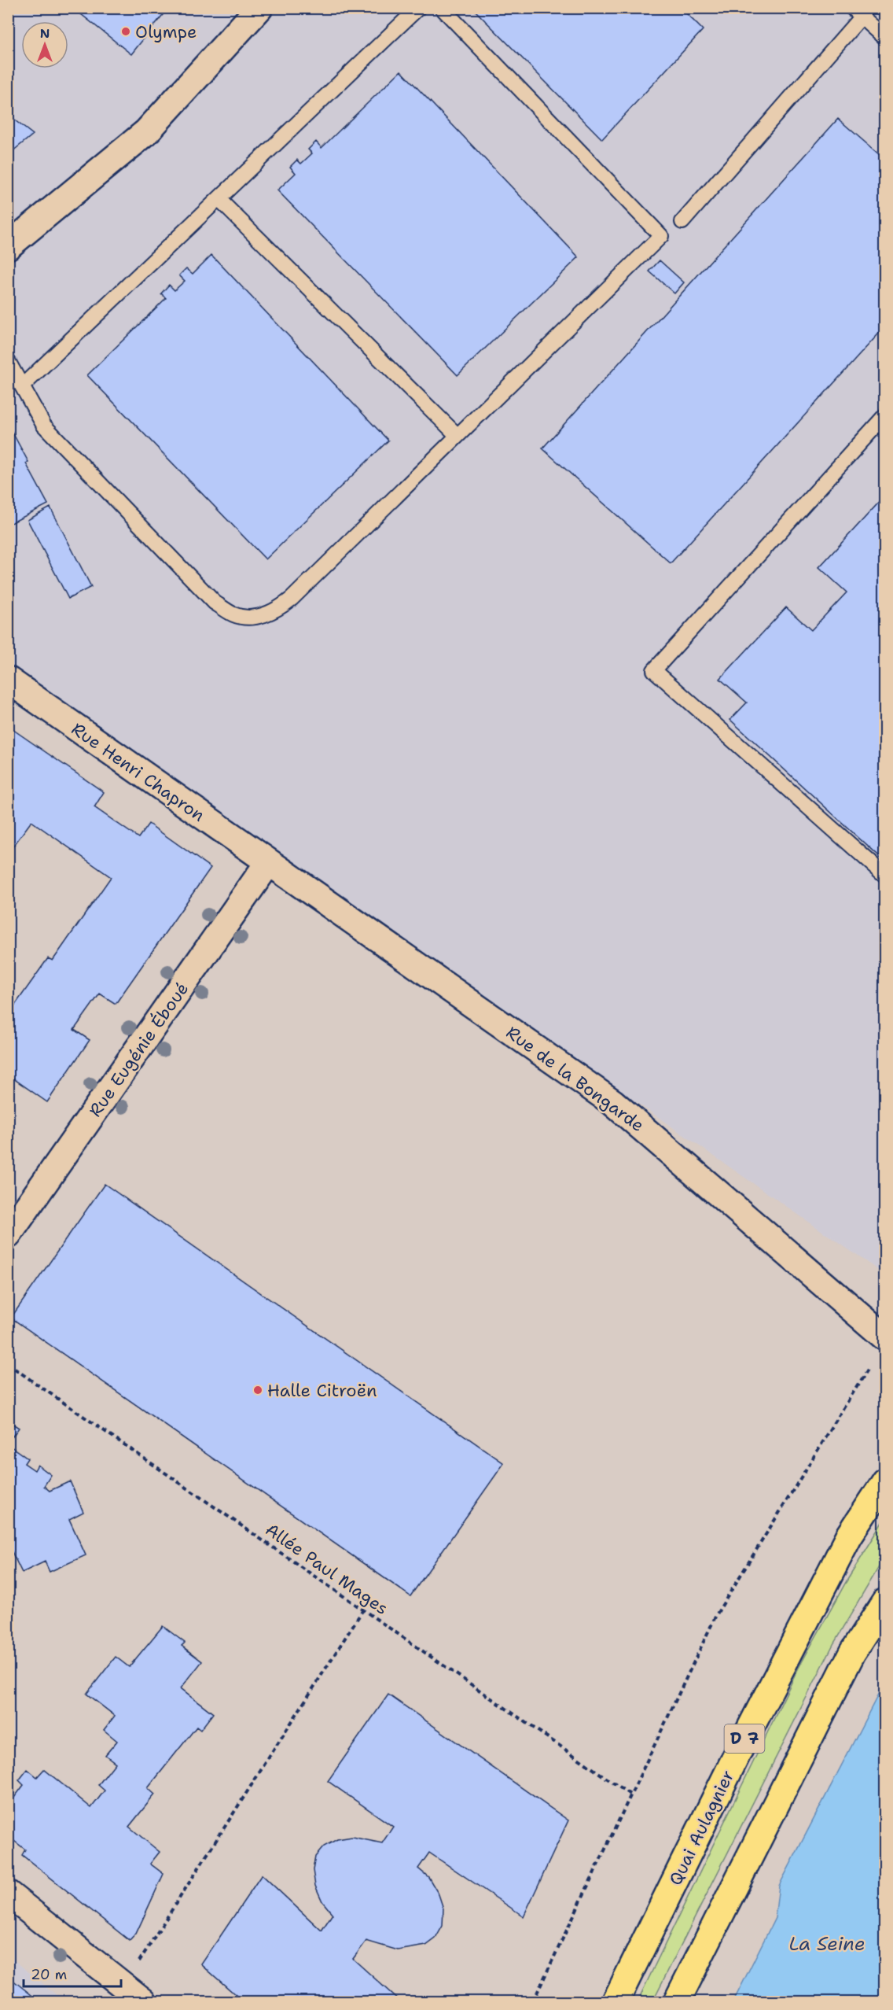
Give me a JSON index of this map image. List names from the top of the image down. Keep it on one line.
{"streets":{"main road":["D 7","Quai Aulagnier"],"street":["Rue Henri Chapron","Rue Eugénie Éboué","Rue de la Bongarde"],"path":["Allée Paul Mages"]},"crossings":[["Rue Henri Chapron","Rue Eugénie Éboué"],["Rue Henri Chapron","Rue de la Bongarde"],["Rue Eugénie Éboué","Rue de la Bongarde"]],"water":["La Seine"],"places":["Olympe","Halle Citroën"],"scale_bar":"20 m","north":"top"}
